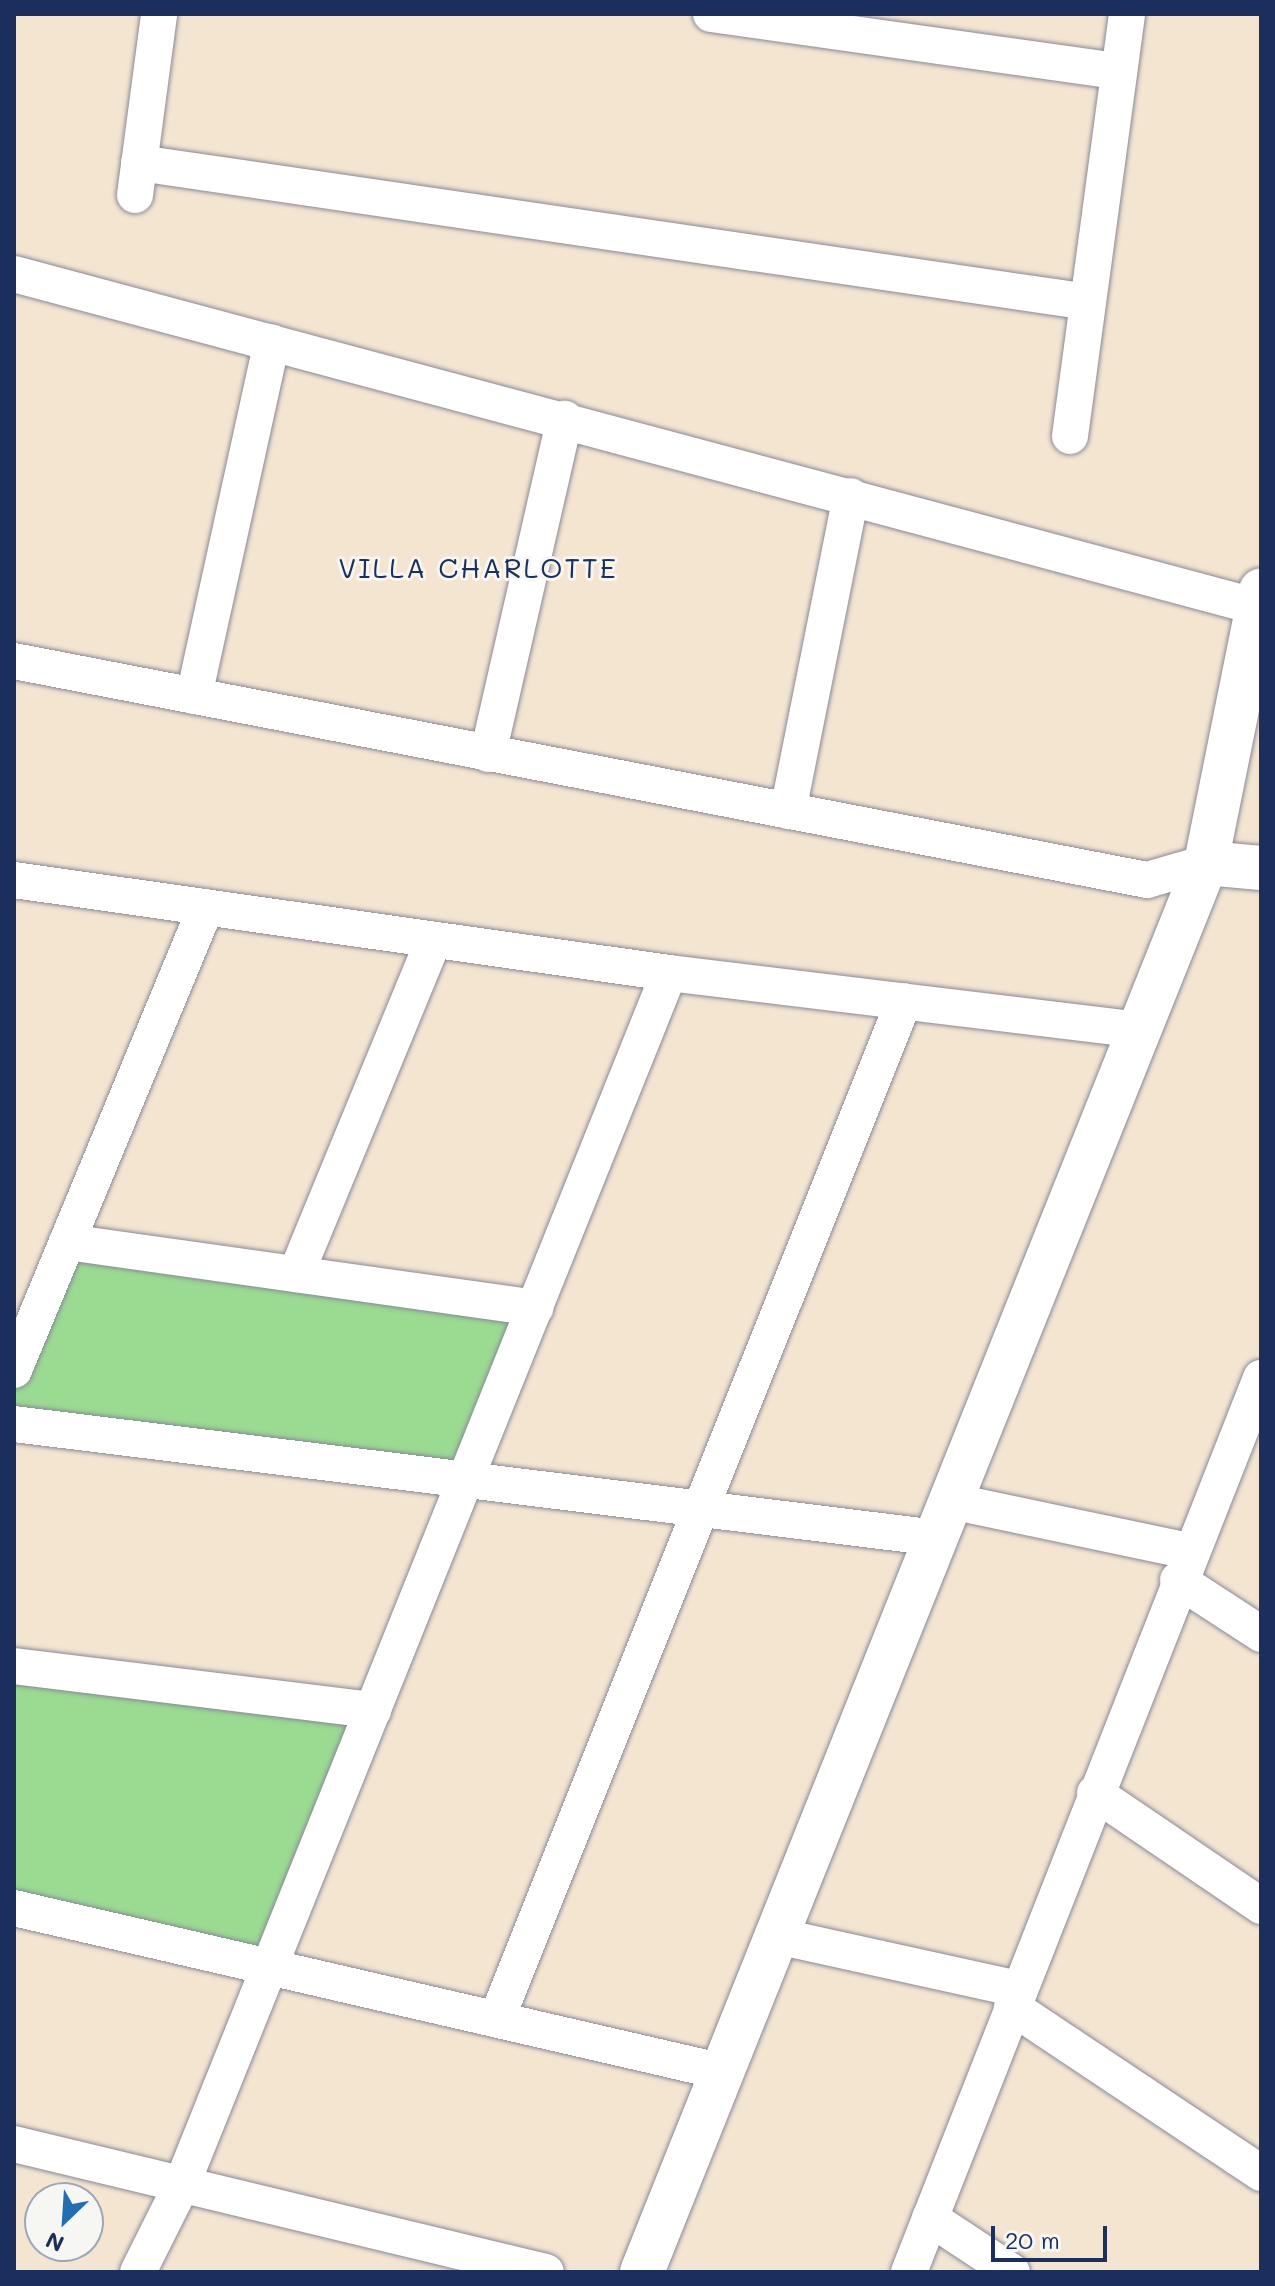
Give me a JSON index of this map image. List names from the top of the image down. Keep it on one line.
{"districts":["VILLA CHARLOTTE"],"scale_bar":"20 m","north":"bottom left"}
